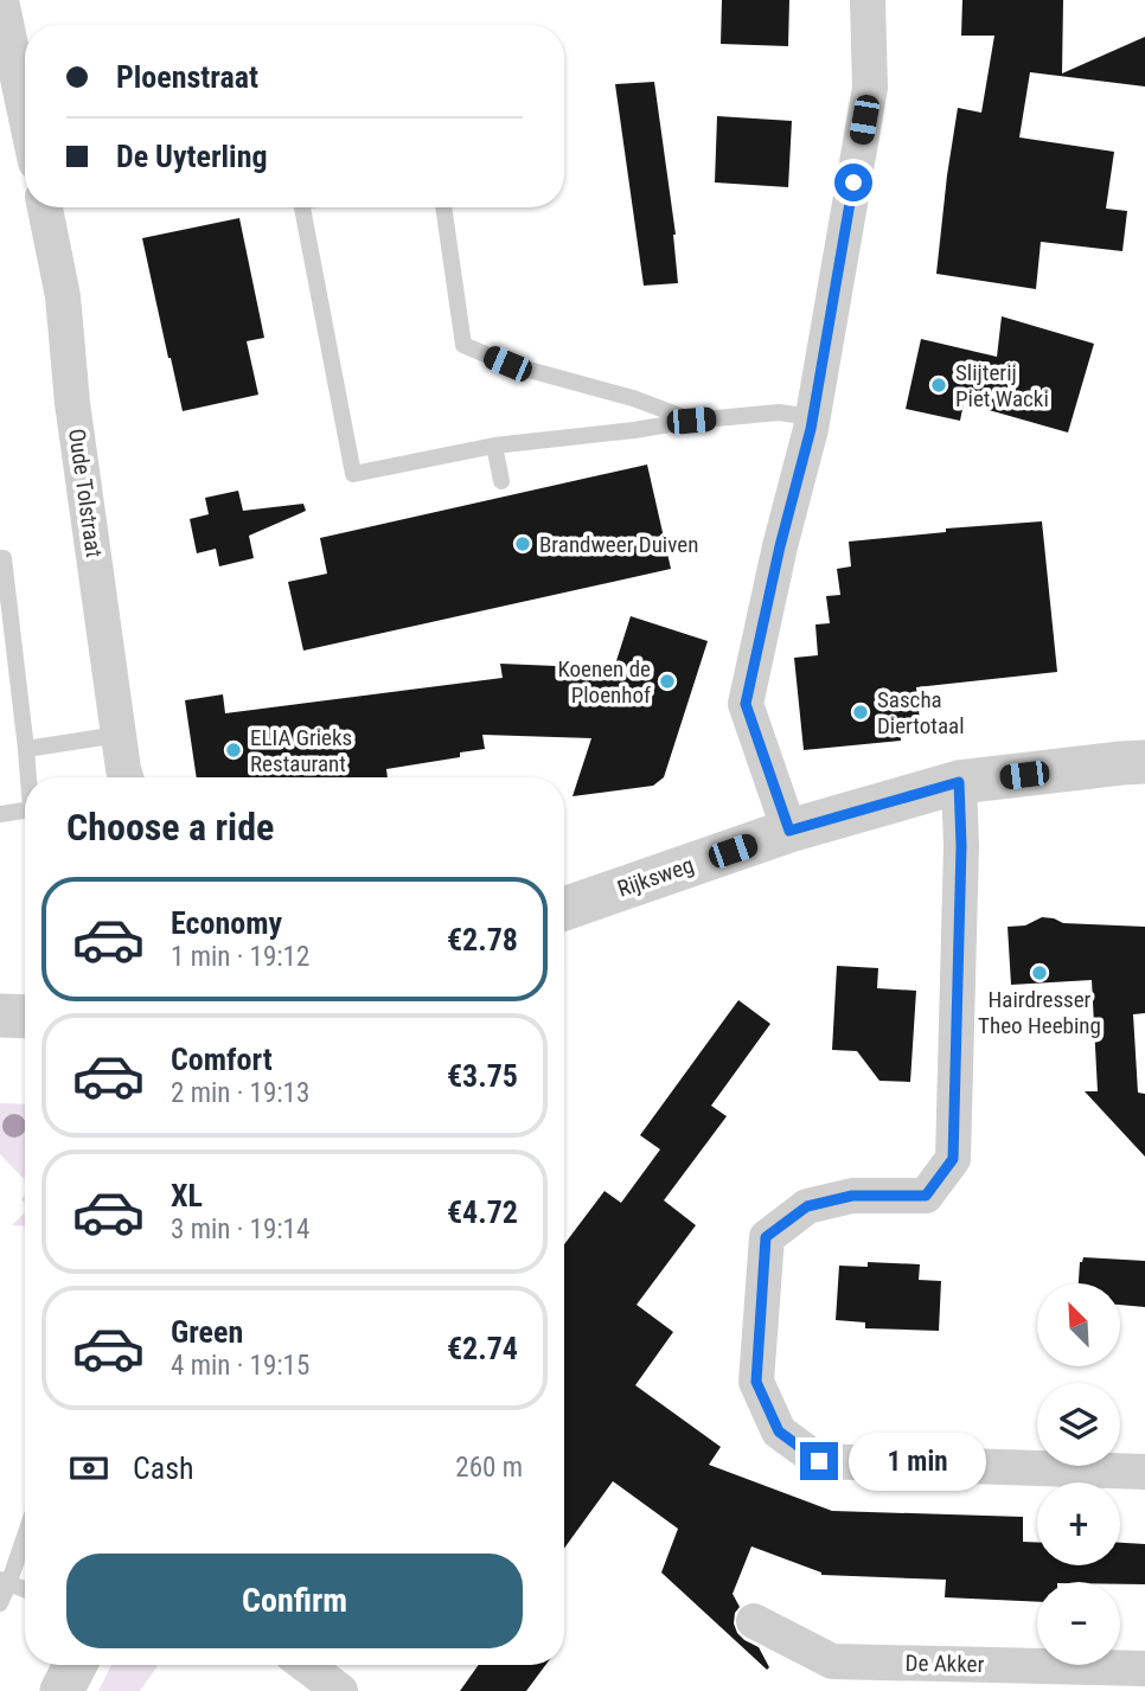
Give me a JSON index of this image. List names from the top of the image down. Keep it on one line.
{"streets":{"street":["Oude Tolstraat","Rijksweg","De Akker"]},"places":["Slijterij Piet Wacki","Brandweer Duiven","Koenen de Ploenhof","Sascha Diertotaal","ELIA Grieks Restaurant","Hairdresser Theo Heebing"],"north":"top left","page":{"banner":["Ploenstraat","De Uyterling"],"heading":"Choose a ride","list":[{"name":"Economy","note":"1 min · 19:12","value":"€2.78"},{"name":"Comfort","note":"2 min · 19:13","value":"€3.75"},{"name":"XL","note":"3 min · 19:14","value":"€4.72"},{"name":"Green","note":"4 min · 19:15","value":"€2.74"}],"map_buttons":["+","−"],"pay":["Cash","260 m"],"bubble":"1 min","buttons":"Confirm"}}
